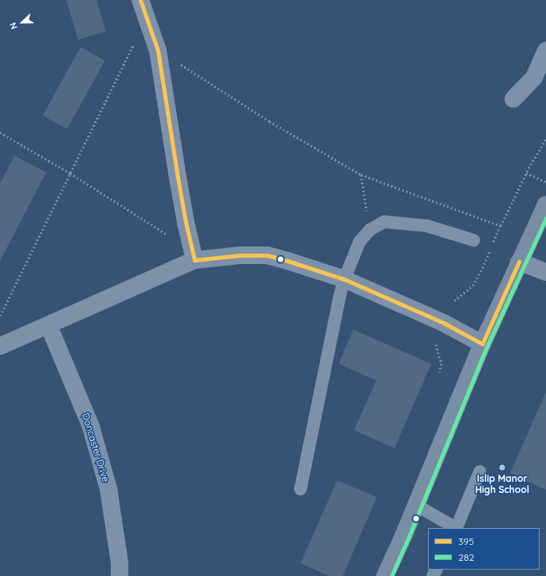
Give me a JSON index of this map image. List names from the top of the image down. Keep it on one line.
{"streets":{"street":["Doncaster Drive"]},"places":["Islip Manor High School"],"lines":["transit line 395","transit line 282"],"legend":["395","282"],"north":"left"}
